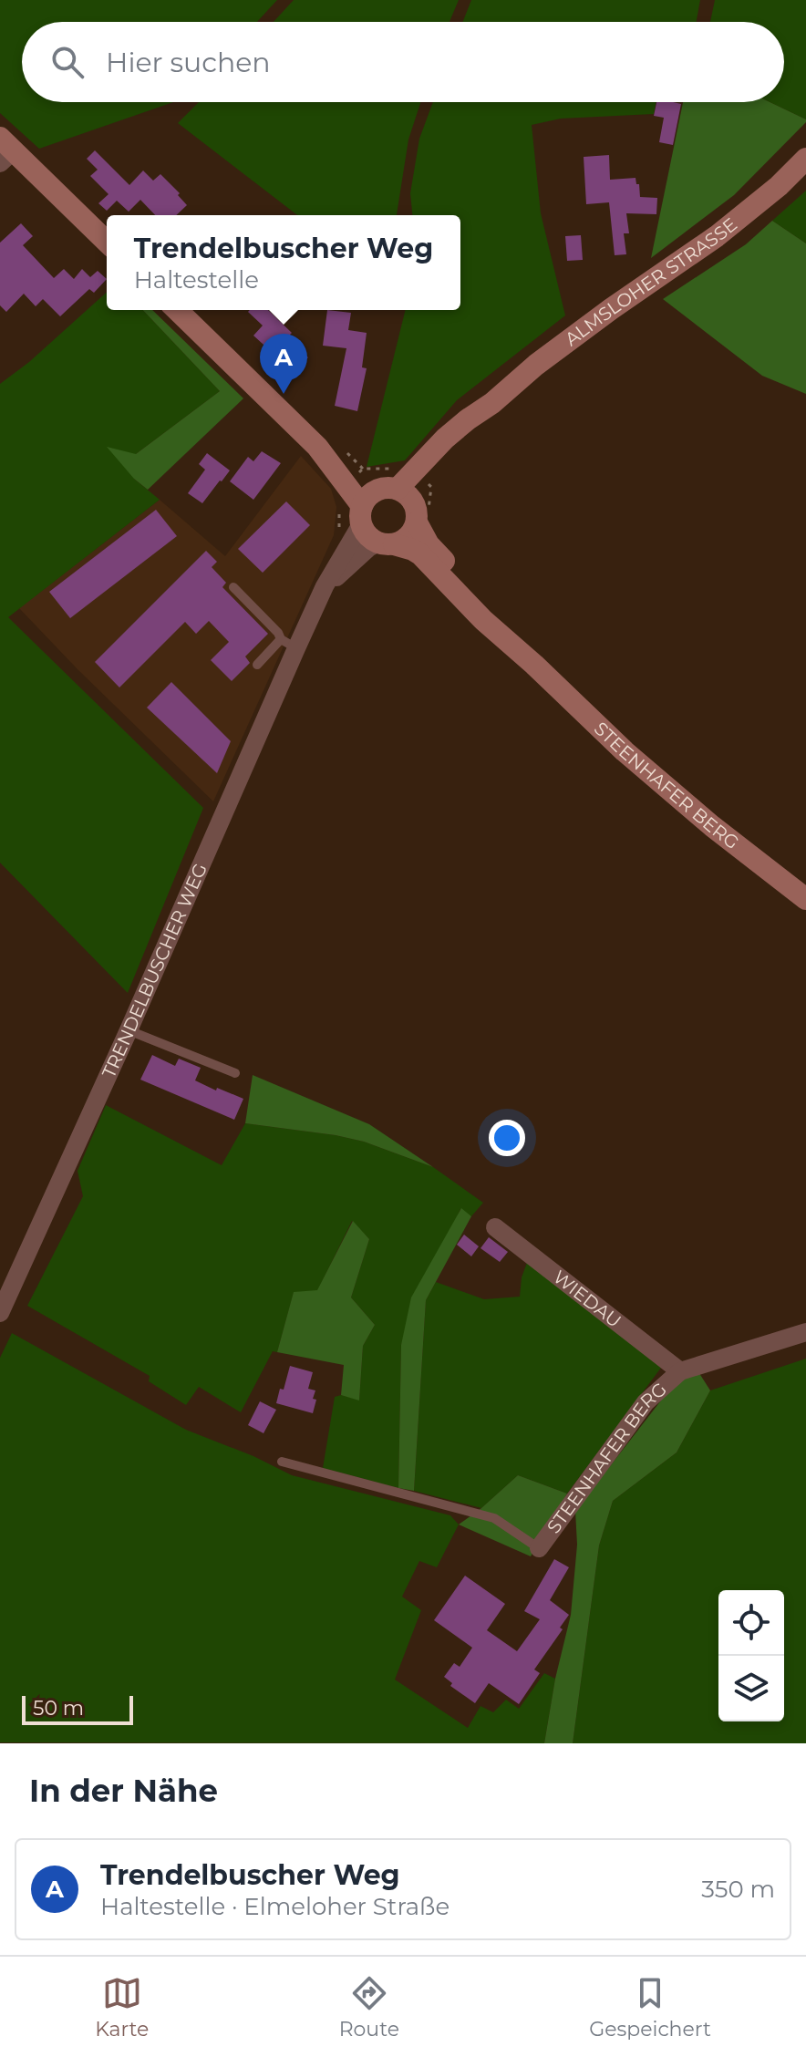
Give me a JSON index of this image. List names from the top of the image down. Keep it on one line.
{"streets":{"street":["ALMSLOHER STRASSE","STEENHAFER BERG","TRENDELBUSCHER WEG","WIEDAU"]},"crossings":[["ALMSLOHER STRASSE","STEENHAFER BERG"],["ALMSLOHER STRASSE","TRENDELBUSCHER WEG"],["STEENHAFER BERG","TRENDELBUSCHER WEG"],["STEENHAFER BERG","WIEDAU"]],"scale_bar":"50 m","page":{"search":"Hier suchen","popup":["Trendelbuscher Weg","Haltestelle"],"pins":"A","scale":"50 m","heading":"In der Nähe","list":[{"mark":"A","name":"Trendelbuscher Weg","note":"Haltestelle · Elmeloher Straße","value":"350 m"}],"nav":["Karte","Route","Gespeichert"]}}
